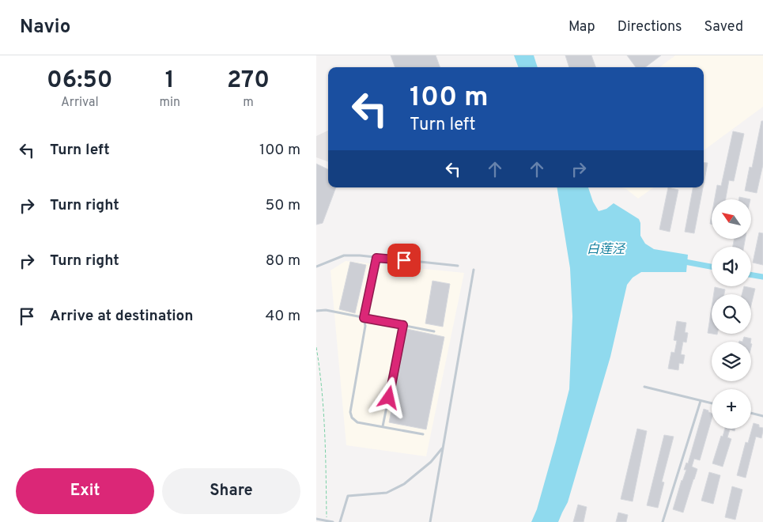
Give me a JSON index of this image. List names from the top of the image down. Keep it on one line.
{"water":["白莲泾"],"north":"top left","page":{"header":"Navio","nav":["Map","Directions","Saved"],"eta":["06:50","Arrival","1","min","270","m"],"turn":["100 m","Turn left"],"list":[{"name":"Turn left","value":"100 m"},{"name":"Turn right","value":"50 m"},{"name":"Turn right","value":"80 m"},{"name":"Arrive at destination","value":"40 m"}],"map_buttons":"+","buttons":["Exit","Share"]}}
